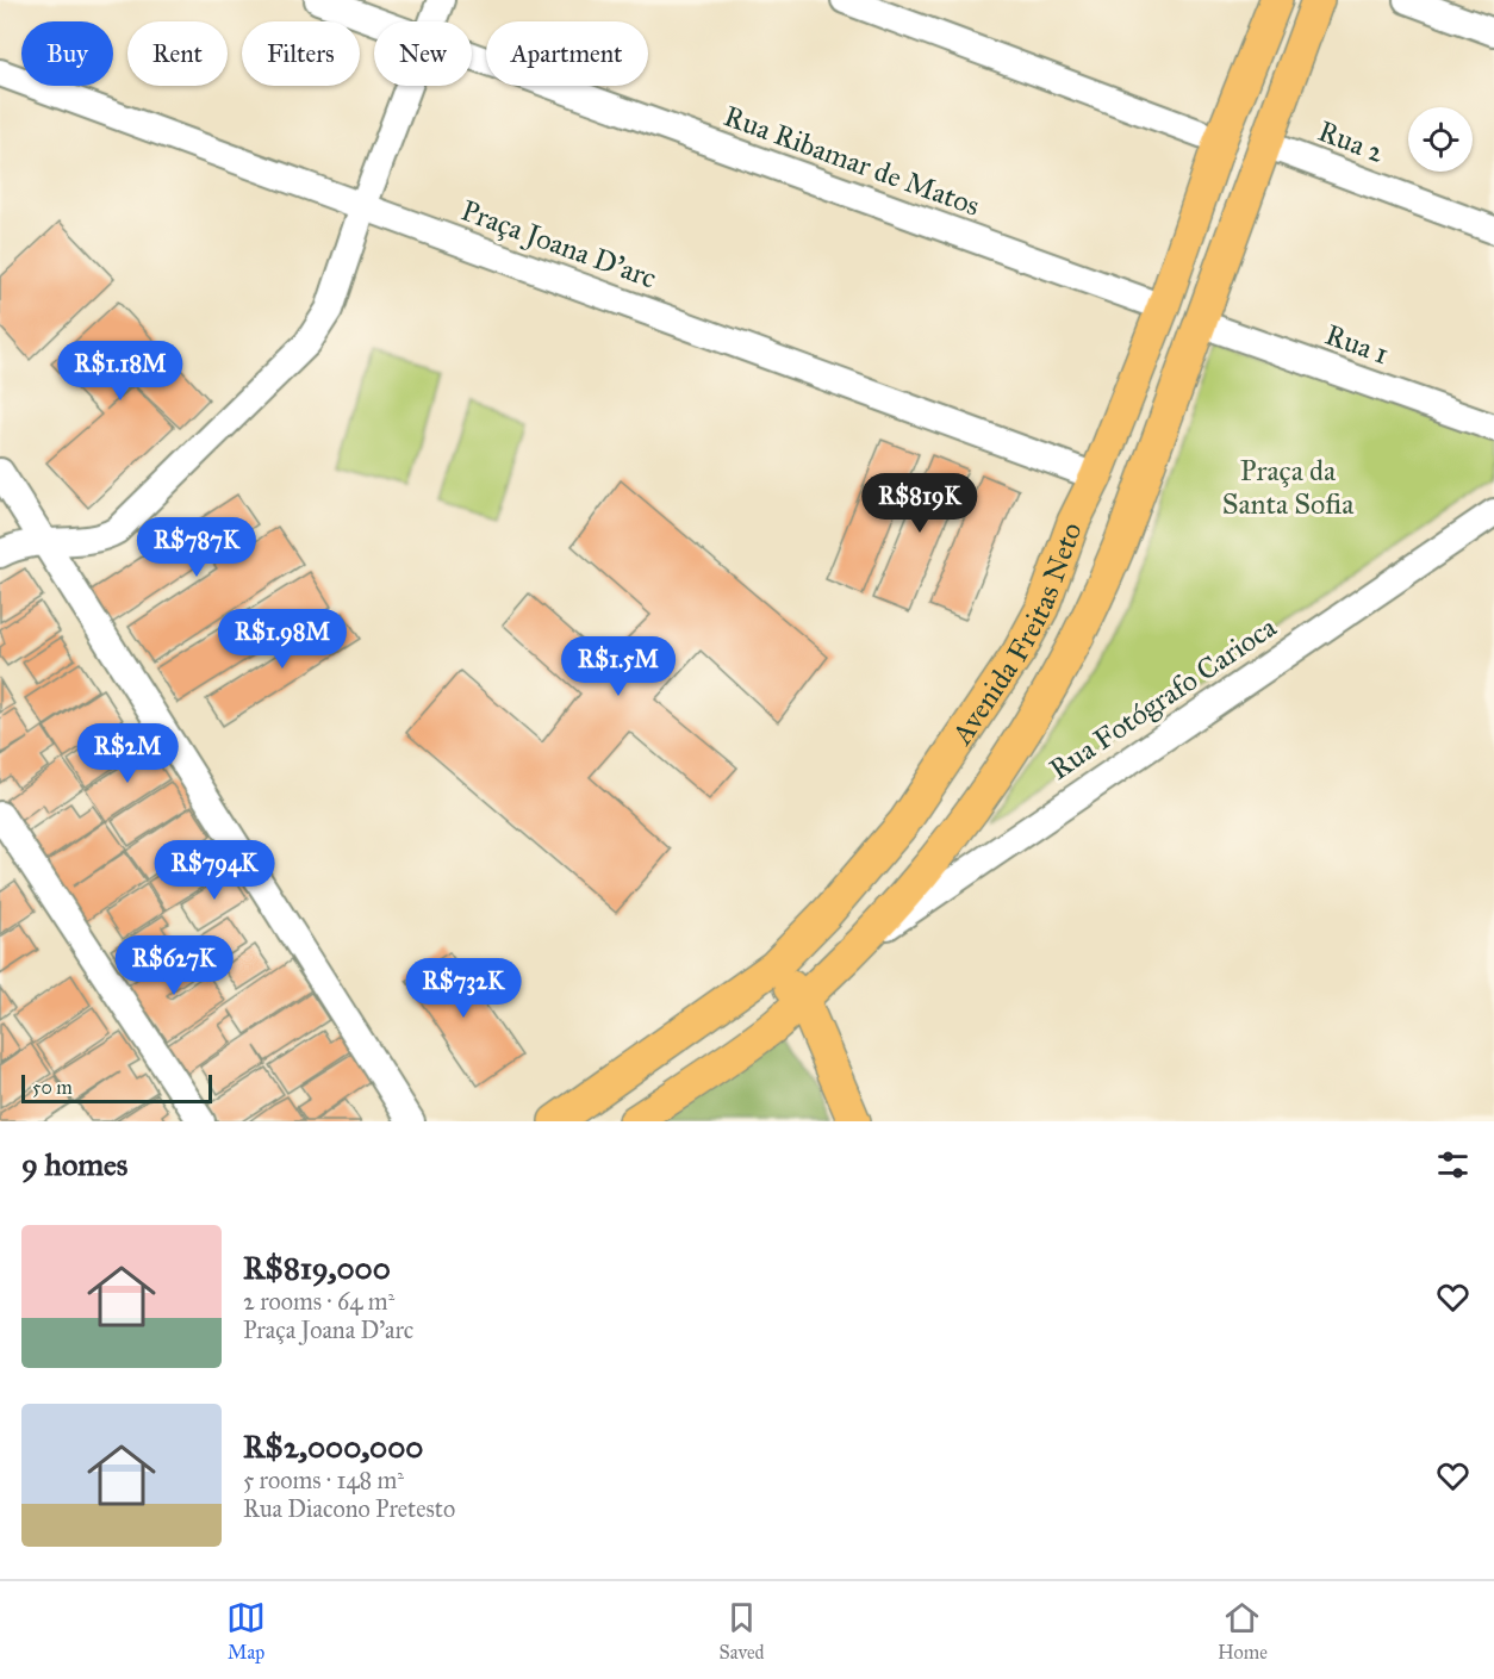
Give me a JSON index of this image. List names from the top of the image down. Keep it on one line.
{"streets":{"main road":["Avenida Freitas Neto"],"street":["Rua 2","Rua Ribamar de Matos","Praça Joana D'arc","Rua 1","Rua Fotógrafo Carioca"]},"crossings":[["Rua 2","Avenida Freitas Neto"],["Rua Ribamar de Matos","Avenida Freitas Neto"],["Praça Joana D'arc","Avenida Freitas Neto"],["Rua 1","Avenida Freitas Neto"],["Avenida Freitas Neto","Rua Fotógrafo Carioca"]],"parks":["Praça da Santa Sofia"],"scale_bar":"50 m","page":{"chip":["Buy","Rent","Filters","New","Apartment"],"price":["R$1.18M","R$819K","R$787K","R$1.98M","R$1.5M","R$2M","R$794K","R$627K","R$732K"],"scale":"50 m","heading":"9 homes","list":[{"name":"R$819,000","note":"2 rooms · 64 m² · Praça Joana D'arc"},{"name":"R$2,000,000","note":"5 rooms · 148 m² · Rua Diacono Pretesto"}],"tabs":["Map","Saved","Home"]}}
